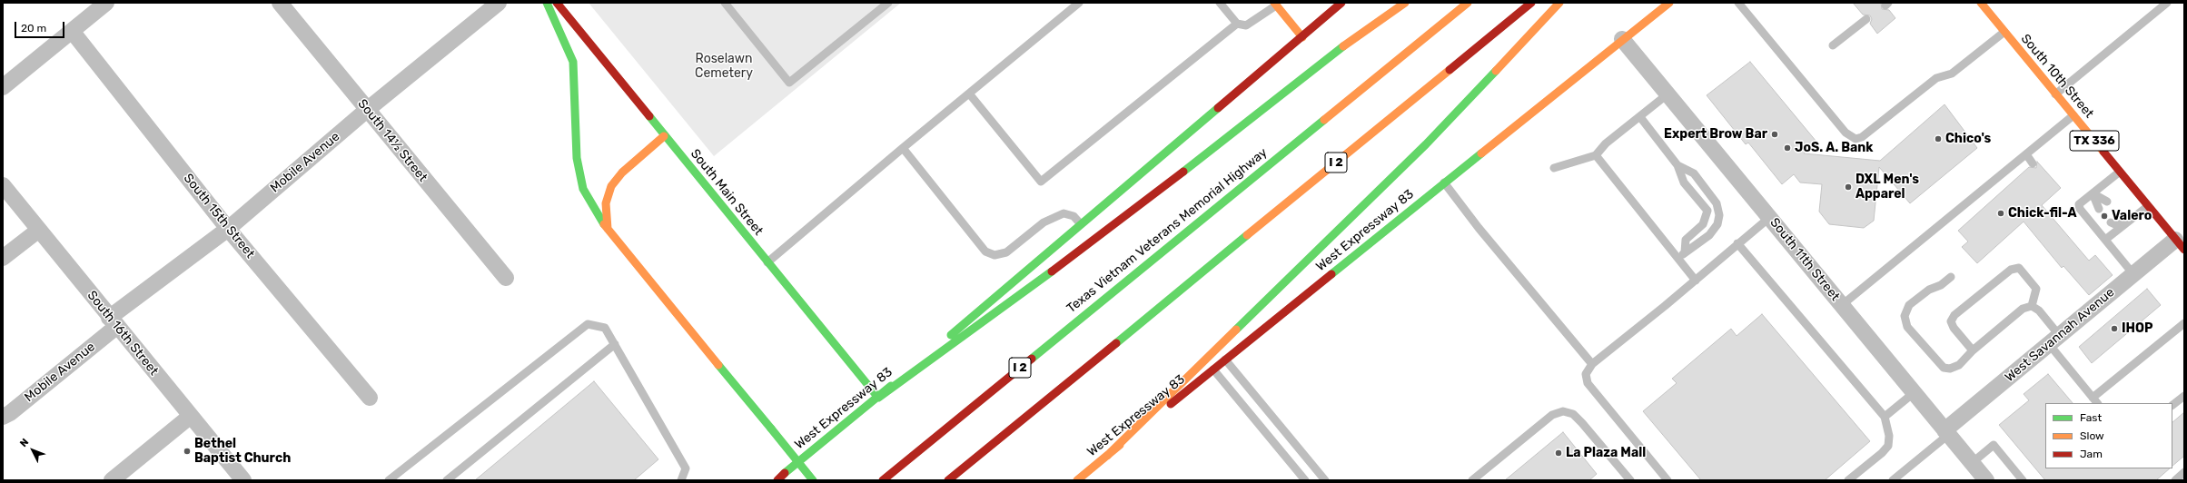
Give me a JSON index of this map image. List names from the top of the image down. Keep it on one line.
{"streets":{"main road":["South 10th Street","TX 336","I 2","South Main Street","Texas Vietnam Veterans Memorial Highway","West Expressway 83"],"street":["South 14½ Street","Mobile Avenue","South 15th Street","South 11th Street","South 16th Street","West Savannah Avenue"]},"crossings":[["South 10th Street","West Savannah Avenue"],["South 14½ Street","Mobile Avenue"],["Mobile Avenue","South 15th Street"],["Mobile Avenue","South 16th Street"],["South Main Street","West Expressway 83"],["West Expressway 83","South 11th Street"],["South 11th Street","West Savannah Avenue"]],"parks":["Roselawn Cemetery"],"places":["Expert Brow Bar","Chico's","JoS. A. Bank","DXL Men's Apparel","Chick-fil-A","Valero","IHOP","Bethel Baptist Church","La Plaza Mall"],"legend":["Fast","Slow","Jam"],"scale_bar":"20 m","north":"top left"}
